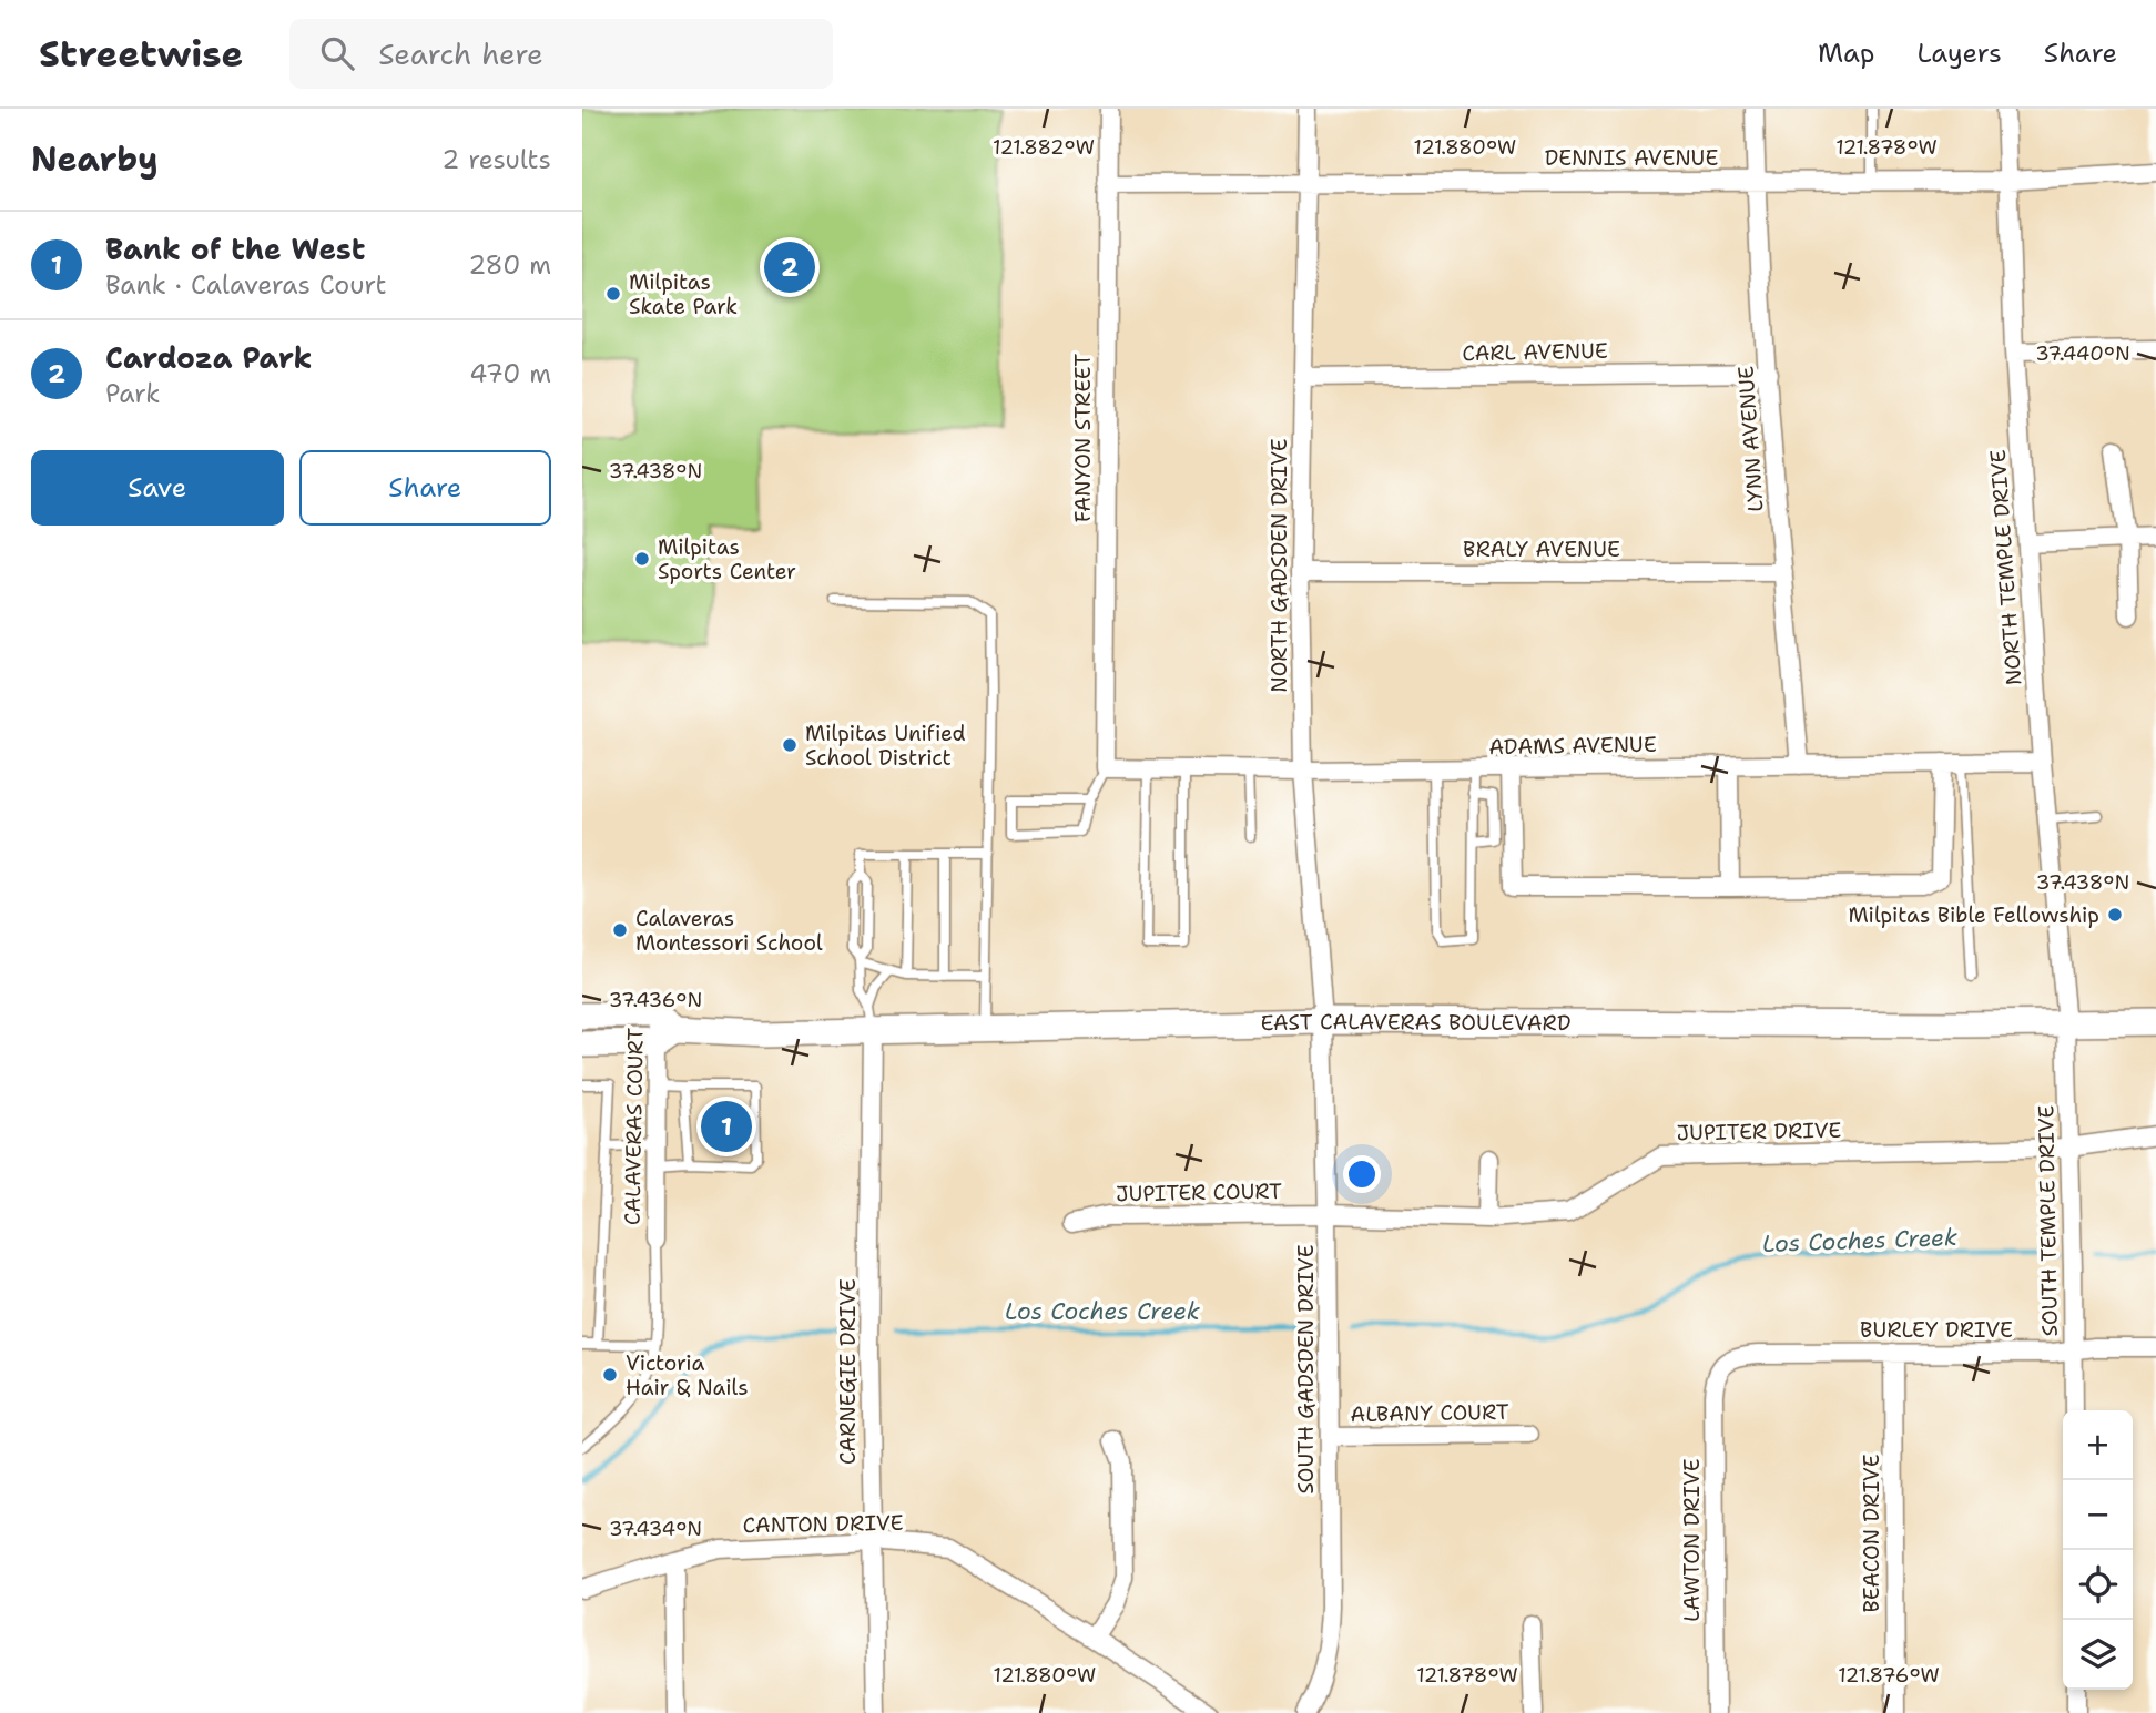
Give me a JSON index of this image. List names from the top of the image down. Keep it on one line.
{"streets":{"main road":["EAST CALAVERAS BOULEVARD"],"street":["DENNIS AVENUE","CARL AVENUE","FANYON STREET","LYNN AVENUE","BRALY AVENUE","NORTH GADSDEN DRIVE","NORTH TEMPLE DRIVE","ADAMS AVENUE","CALAVERAS COURT","JUPITER DRIVE","JUPITER COURT","SOUTH TEMPLE DRIVE","BURLEY DRIVE","SOUTH GADSDEN DRIVE","CARNEGIE DRIVE","ALBANY COURT","CANTON DRIVE","BEACON DRIVE","LAWTON DRIVE"]},"crossings":[["DENNIS AVENUE","FANYON STREET"],["DENNIS AVENUE","LYNN AVENUE"],["DENNIS AVENUE","NORTH GADSDEN DRIVE"],["DENNIS AVENUE","NORTH TEMPLE DRIVE"],["CARL AVENUE","LYNN AVENUE"],["CARL AVENUE","NORTH GADSDEN DRIVE"],["FANYON STREET","ADAMS AVENUE"],["LYNN AVENUE","BRALY AVENUE"],["LYNN AVENUE","ADAMS AVENUE"],["BRALY AVENUE","NORTH GADSDEN DRIVE"],["NORTH GADSDEN DRIVE","ADAMS AVENUE"],["NORTH GADSDEN DRIVE","EAST CALAVERAS BOULEVARD"],["NORTH GADSDEN DRIVE","SOUTH GADSDEN DRIVE"],["NORTH TEMPLE DRIVE","ADAMS AVENUE"],["NORTH TEMPLE DRIVE","EAST CALAVERAS BOULEVARD"],["NORTH TEMPLE DRIVE","SOUTH TEMPLE DRIVE"],["EAST CALAVERAS BOULEVARD","CALAVERAS COURT"],["EAST CALAVERAS BOULEVARD","SOUTH TEMPLE DRIVE"],["EAST CALAVERAS BOULEVARD","SOUTH GADSDEN DRIVE"],["EAST CALAVERAS BOULEVARD","CARNEGIE DRIVE"],["JUPITER DRIVE","JUPITER COURT"],["JUPITER DRIVE","SOUTH TEMPLE DRIVE"],["JUPITER DRIVE","SOUTH GADSDEN DRIVE"],["JUPITER COURT","SOUTH GADSDEN DRIVE"],["SOUTH TEMPLE DRIVE","BURLEY DRIVE"],["BURLEY DRIVE","BEACON DRIVE"],["BURLEY DRIVE","LAWTON DRIVE"],["SOUTH GADSDEN DRIVE","ALBANY COURT"],["CARNEGIE DRIVE","CANTON DRIVE"]],"water":["Los Coches Creek"],"places":["Milpitas Skate Park","Milpitas Sports Center","Milpitas Unified School District","Milpitas Bible Fellowship","Calaveras Montessori School","Victoria Hair & Nails"],"page":{"header":"Streetwise","search":"Search here","nav":["Map","Layers","Share"],"heading":["Nearby","2 results"],"list":[{"mark":"1","name":"Bank of the West","note":"Bank · Calaveras Court","value":"280 m"},{"mark":"2","name":"Cardoza Park","note":"Park","value":"470 m"}],"pins":["2","1"],"buttons":["Save","Share"],"map_buttons":["+","−"]},"coordinates":["121.882°W","121.880°W","121.878°W","37.440°N","37.438°N","37.436°N","37.434°N","121.876°W"]}
